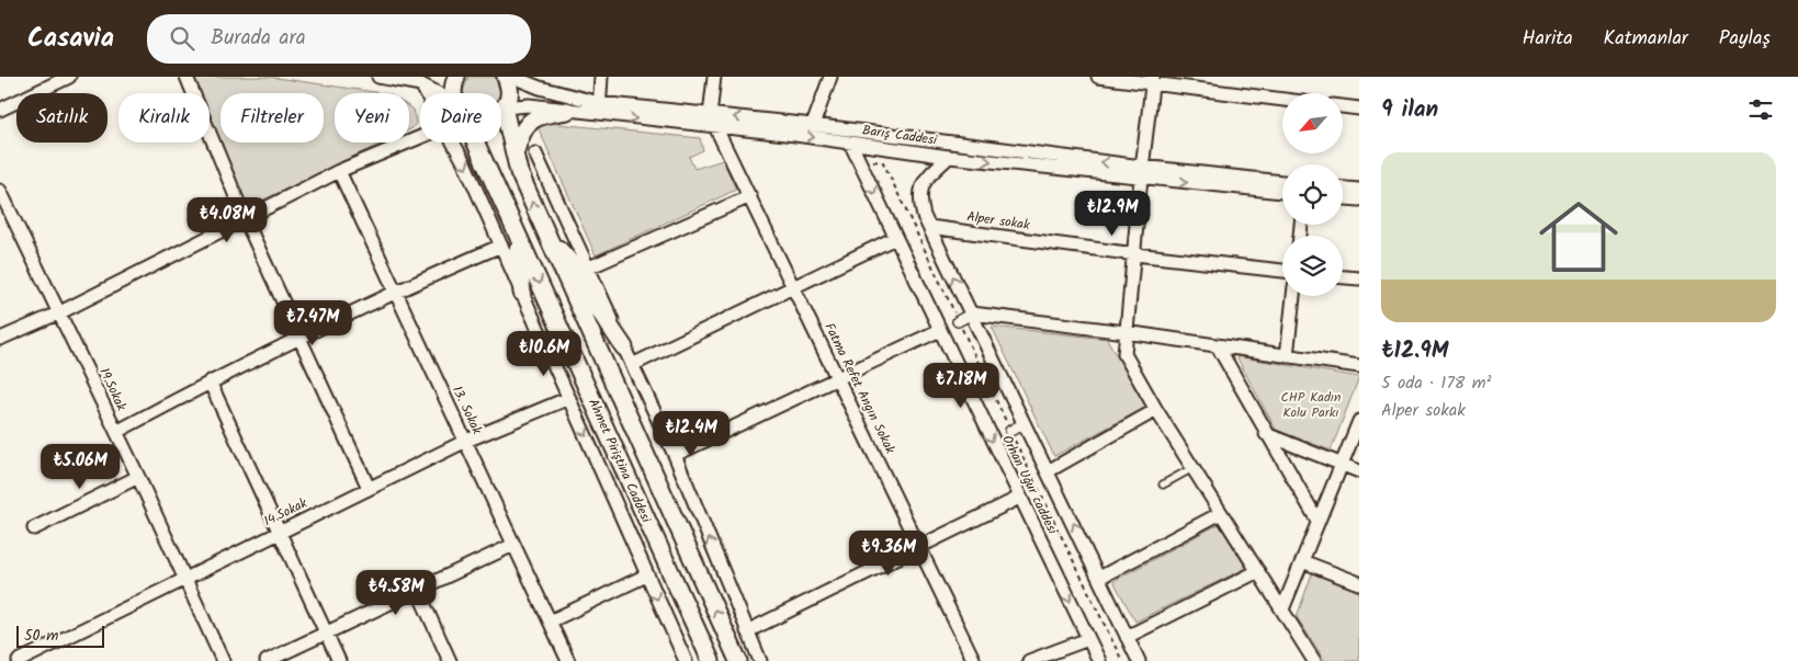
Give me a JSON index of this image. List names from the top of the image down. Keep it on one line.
{"streets":{"street":["Barış Caddesi","Alper sokak","Fatma Refet Angın Sokak","19.Sokak","13. Sokak","Ahmet Piriştina Caddesi","Orhan Uğur caddesi","14.Sokak"]},"crossings":[["Barış Caddesi","Fatma Refet Angın Sokak"],["Barış Caddesi","Ahmet Piriştina Caddesi"],["Barış Caddesi","Orhan Uğur caddesi"],["19.Sokak","14.Sokak"],["13. Sokak","14.Sokak"]],"parks":["CHP Kadın Kolu Parkı"],"scale_bar":"50 m","north":"bottom left","page":{"header":"Casavia","search":"Burada ara","nav":["Harita","Katmanlar","Paylaş"],"heading":"9 ilan","chip":["Satılık","Kiralık","Filtreler","Yeni","Daire"],"list":[{"name":"₺12.9M","note":"5 oda · 178 m² · Alper sokak"}],"price":["₺12.9M","₺4.08M","₺7.47M","₺10.6M","₺7.18M","₺12.4M","₺5.06M","₺9.36M","₺4.58M"],"scale":"50 m"}}
